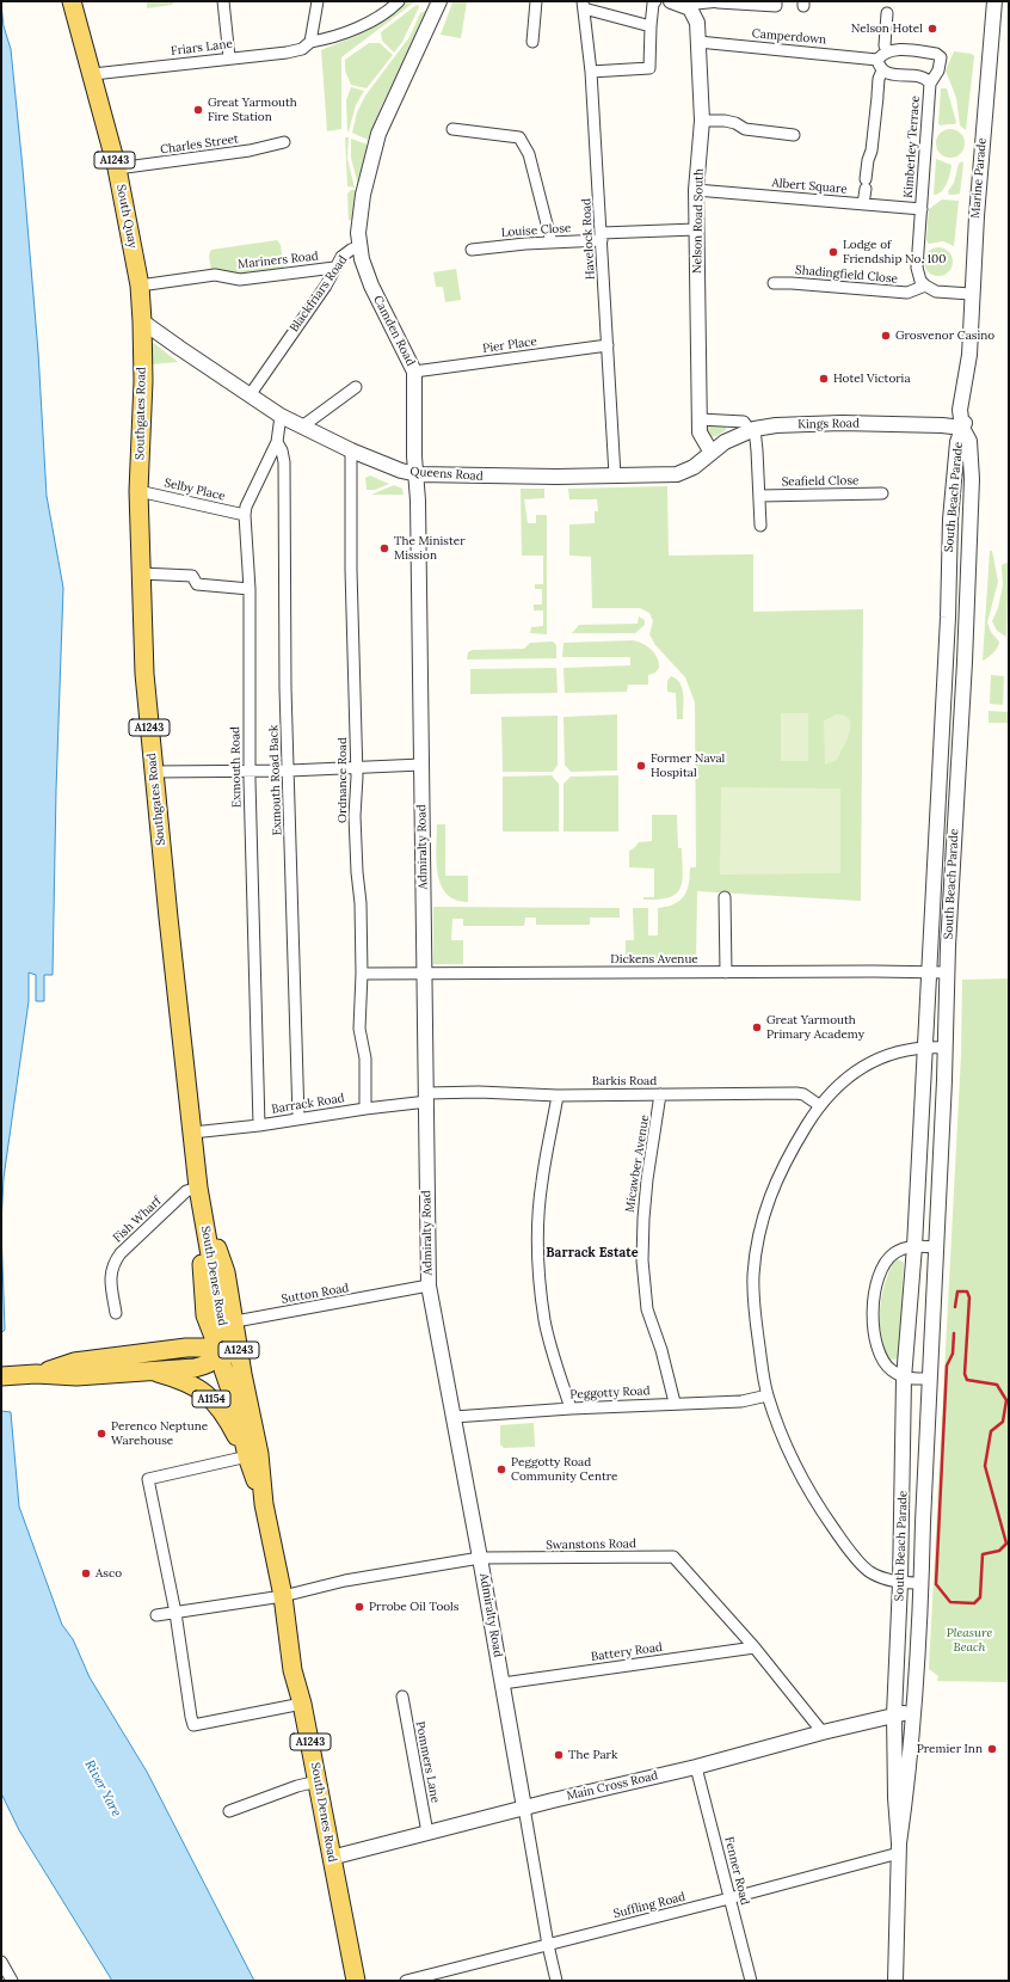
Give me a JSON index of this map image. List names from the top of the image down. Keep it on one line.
{"streets":{"main road":["A1243","South Quay","Southgates Road","South Denes Road","A1154"],"street":["Camperdown","Friars Lane","Charles Street","Kimberley Terrace","Marine Parade","Albert Square","Nelson Road South","Louise Close","Havelock Road","Mariners Road","Shadingfield Close","Blackfriars Road","Camden Road","Pier Place","Kings Road","Queens Road","Seafield Close","Selby Place","South Beach Parade","Exmouth Road","Exmouth Road Back","Ordnance Road","Admiralty Road","Dickens Avenue","Barkis Road","Barrack Road","Micawber Avenue","Fish Wharf","Sutton Road","Peggotty Road","Swanstons Road","Battery Road","Pommers Lane","Main Cross Road","Fenner Road","Suffling Road"]},"crossings":[["Camperdown","Nelson Road South"],["Friars Lane","South Quay"],["Charles Street","South Quay"],["Kimberley Terrace","Albert Square"],["Kimberley Terrace","Shadingfield Close"],["Marine Parade","Kings Road"],["Marine Parade","South Beach Parade"],["Albert Square","Nelson Road South"],["South Quay","Mariners Road"],["South Quay","Southgates Road"],["South Quay","Queens Road"],["Nelson Road South","Louise Close"],["Nelson Road South","Queens Road"],["Louise Close","Havelock Road"],["Havelock Road","Pier Place"],["Havelock Road","Queens Road"],["Mariners Road","Blackfriars Road"],["Blackfriars Road","Camden Road"],["Blackfriars Road","Queens Road"],["Camden Road","Pier Place"],["Camden Road","Queens Road"],["Camden Road","Admiralty Road"],["Southgates Road","Queens Road"],["Southgates Road","Selby Place"],["Southgates Road","Barrack Road"],["Southgates Road","South Denes Road"],["Kings Road","Queens Road"],["Kings Road","South Beach Parade"],["Queens Road","Exmouth Road"],["Queens Road","Ordnance Road"],["Queens Road","Admiralty Road"],["Selby Place","Exmouth Road"],["South Beach Parade","Dickens Avenue"],["South Beach Parade","Main Cross Road"],["South Beach Parade","Suffling Road"],["Exmouth Road","Exmouth Road Back"],["Exmouth Road","Barrack Road"],["Exmouth Road Back","Barrack Road"],["Ordnance Road","Dickens Avenue"],["Ordnance Road","Barrack Road"],["Admiralty Road","Dickens Avenue"],["Admiralty Road","Barkis Road"],["Admiralty Road","Barrack Road"],["Admiralty Road","Sutton Road"],["Admiralty Road","Peggotty Road"],["Admiralty Road","Swanstons Road"],["Admiralty Road","Battery Road"],["Admiralty Road","Main Cross Road"],["Admiralty Road","Suffling Road"],["Barkis Road","Barrack Road"],["Barkis Road","Micawber Avenue"],["Barrack Road","South Denes Road"],["Micawber Avenue","Peggotty Road"],["Fish Wharf","South Denes Road"],["South Denes Road","Sutton Road"],["South Denes Road","A1154"],["South Denes Road","Swanstons Road"],["South Denes Road","Main Cross Road"],["Sutton Road","A1154"],["Swanstons Road","Battery Road"],["Swanstons Road","Main Cross Road"],["Pommers Lane","Main Cross Road"],["Main Cross Road","Fenner Road"],["Fenner Road","Suffling Road"]],"districts":["Barrack Estate"],"water":["River Yare"],"parks":["Pleasure Beach"],"places":["Nelson Hotel","Great Yarmouth Fire Station","Lodge of Friendship No. 100","Grosvenor Casino","Hotel Victoria","The Minister Mission","Former Naval Hospital","Great Yarmouth Primary Academy","Perenco Neptune Warehouse","Peggotty Road Community Centre","Asco","Prrobe Oil Tools","Premier Inn","The Park"]}
